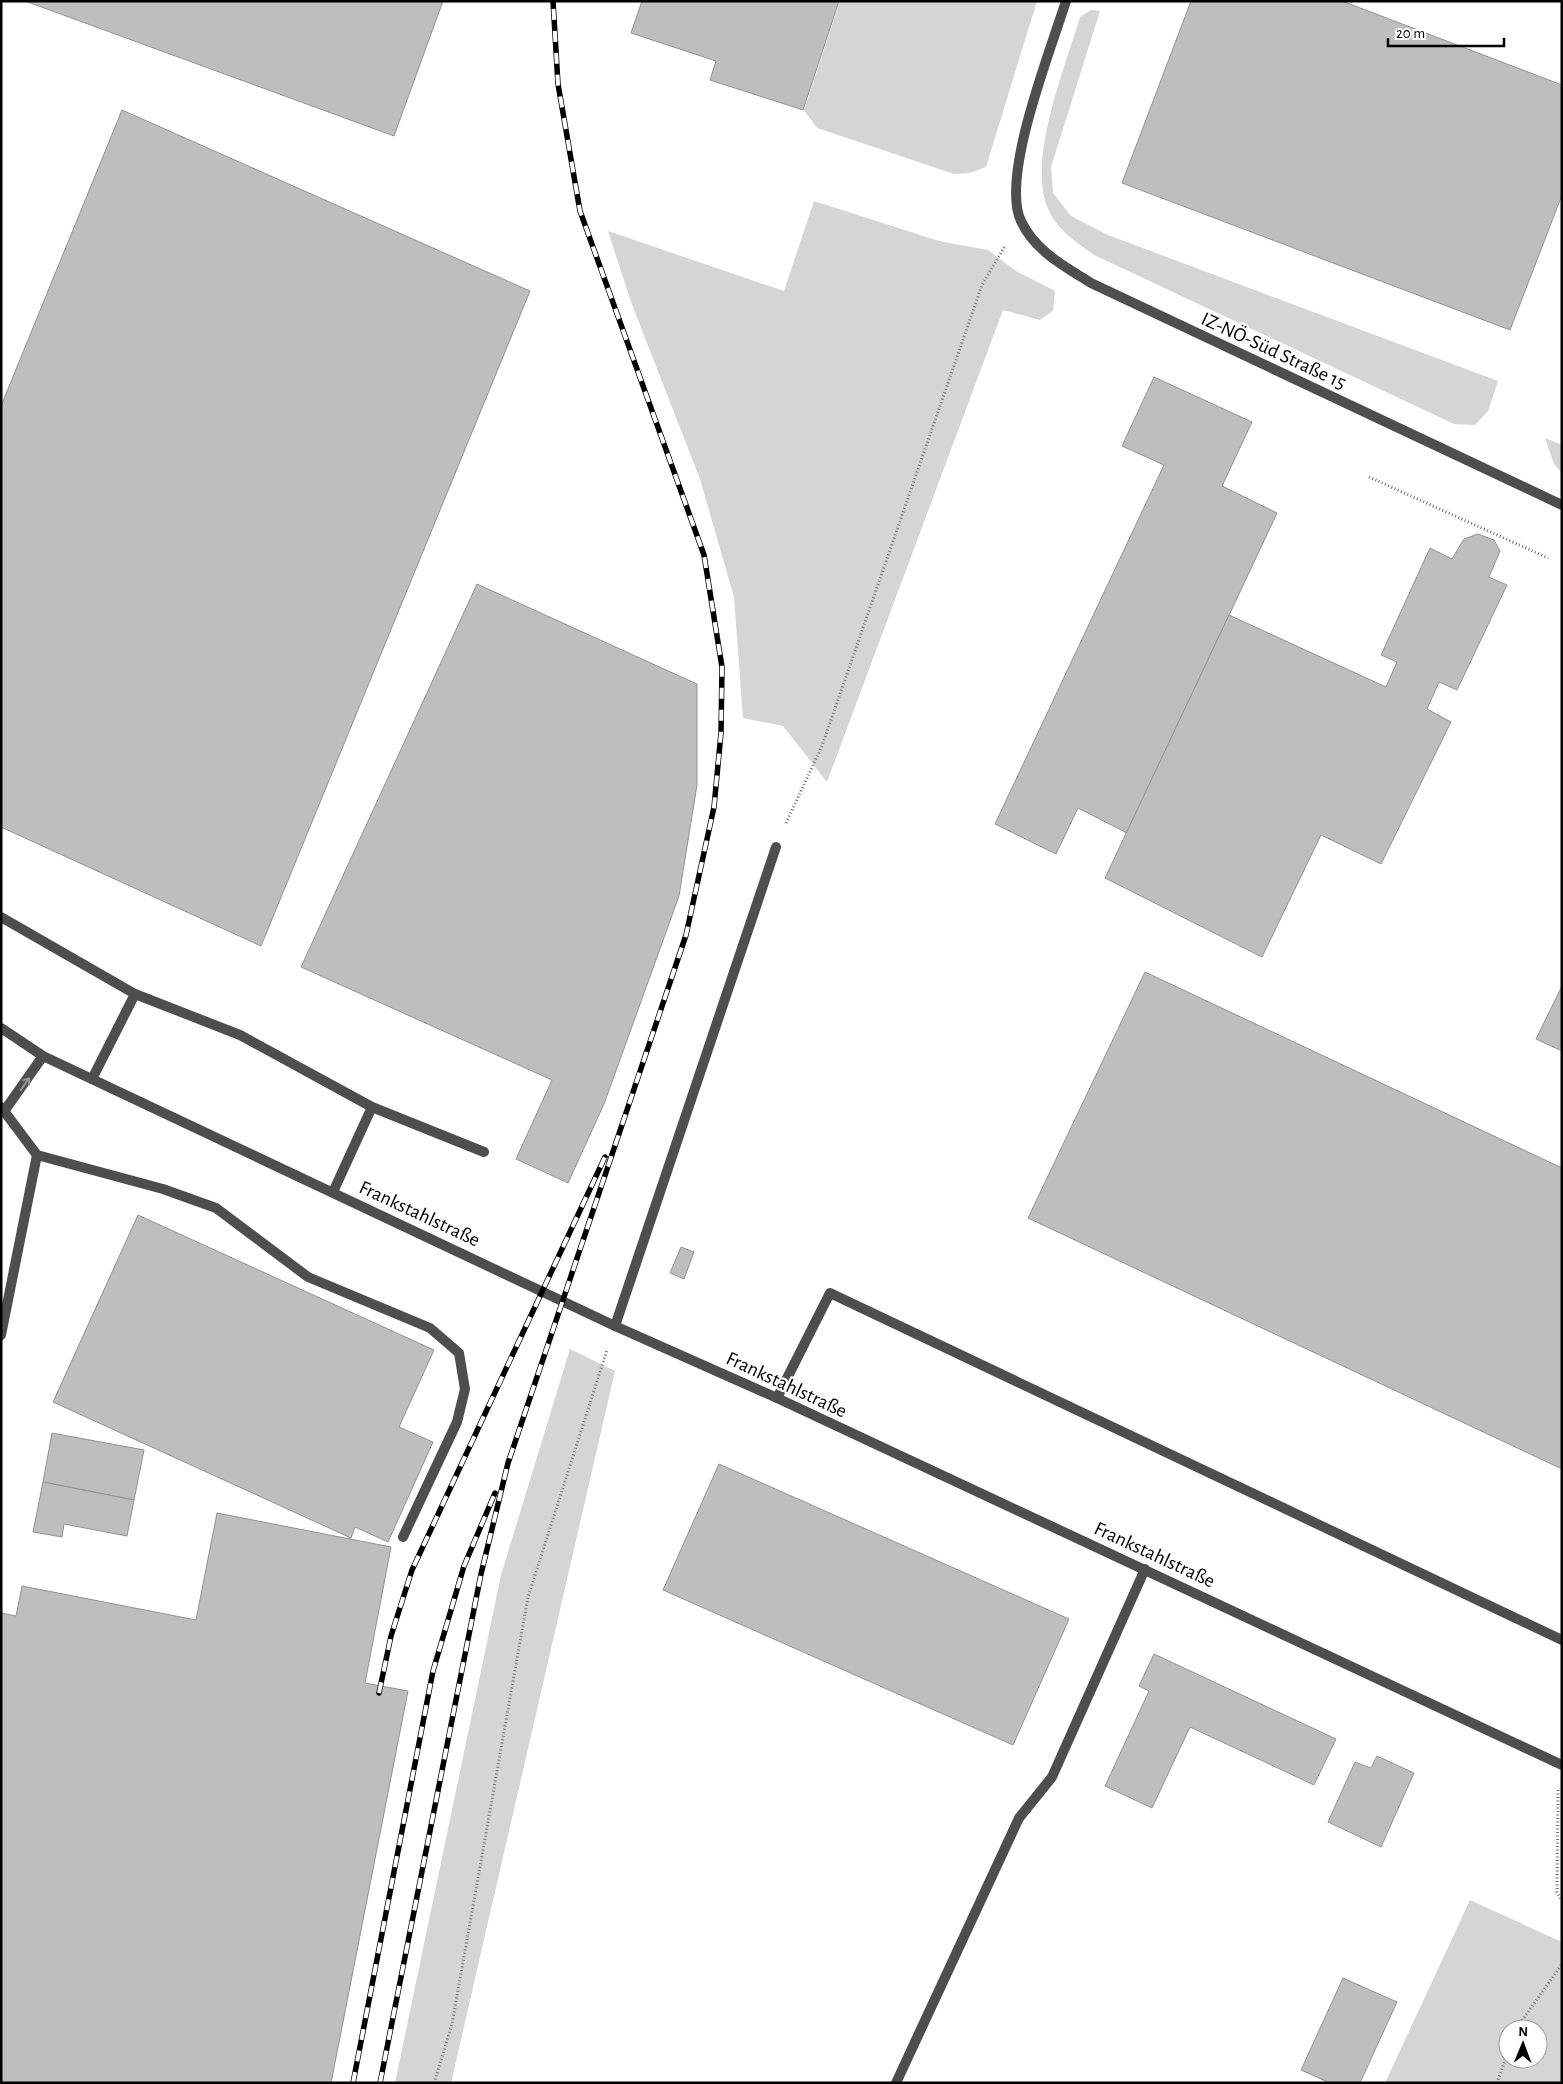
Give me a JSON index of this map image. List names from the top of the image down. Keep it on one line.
{"streets":{"street":["IZ-NÖ-Süd Straße 15","Frankstahlstraße"]},"scale_bar":"20 m","north":"top"}
